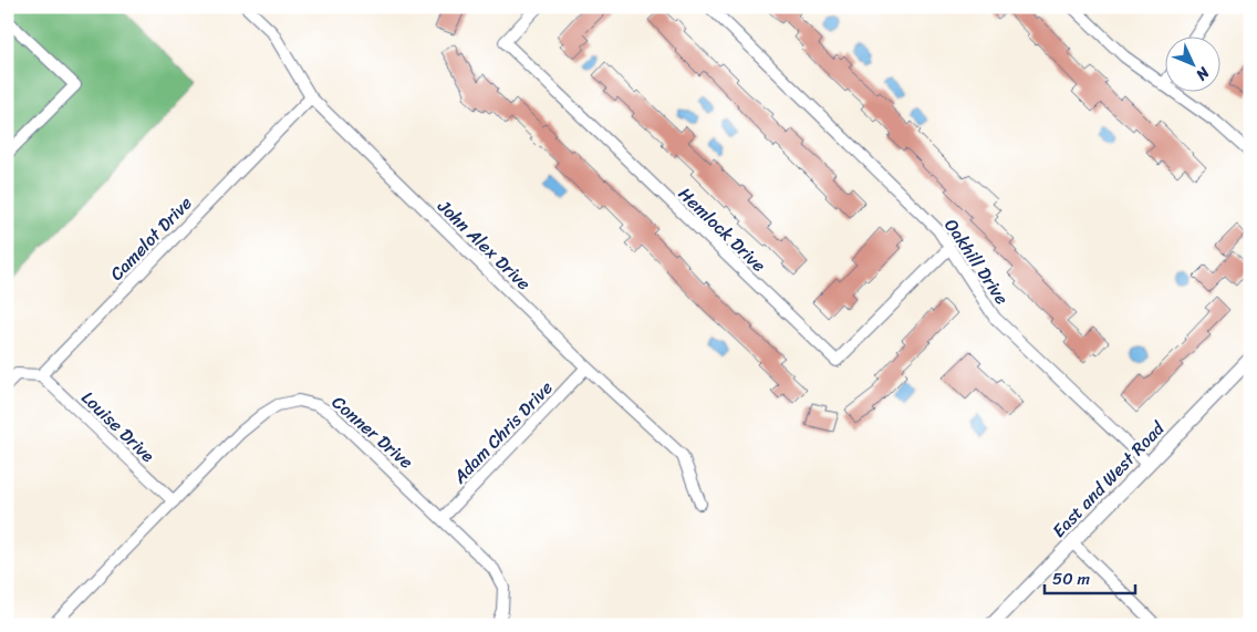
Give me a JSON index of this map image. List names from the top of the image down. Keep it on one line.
{"streets":{"street":["Hemlock Drive","Camelot Drive","John Alex Drive","Oakhill Drive","Louise Drive","Conner Drive","Adam Chris Drive","East and West Road"]},"crossings":[["Hemlock Drive","Oakhill Drive"],["Camelot Drive","John Alex Drive"],["Camelot Drive","Louise Drive"],["John Alex Drive","Adam Chris Drive"],["Oakhill Drive","East and West Road"],["Louise Drive","Conner Drive"],["Conner Drive","Adam Chris Drive"]],"scale_bar":"50 m","north":"bottom right"}
